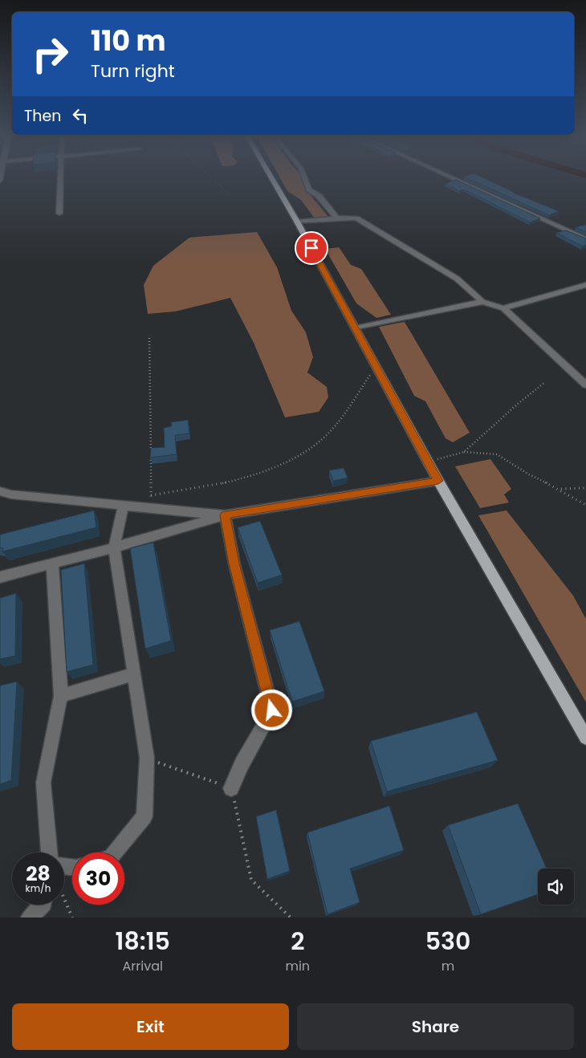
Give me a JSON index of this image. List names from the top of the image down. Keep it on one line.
{"page":{"turn":["110 m","Turn right"],"then":"Then","speed":"28 km/h","limit":"30","eta":["18:15","Arrival","2","min","530","m"],"buttons":["Exit","Share"]}}
